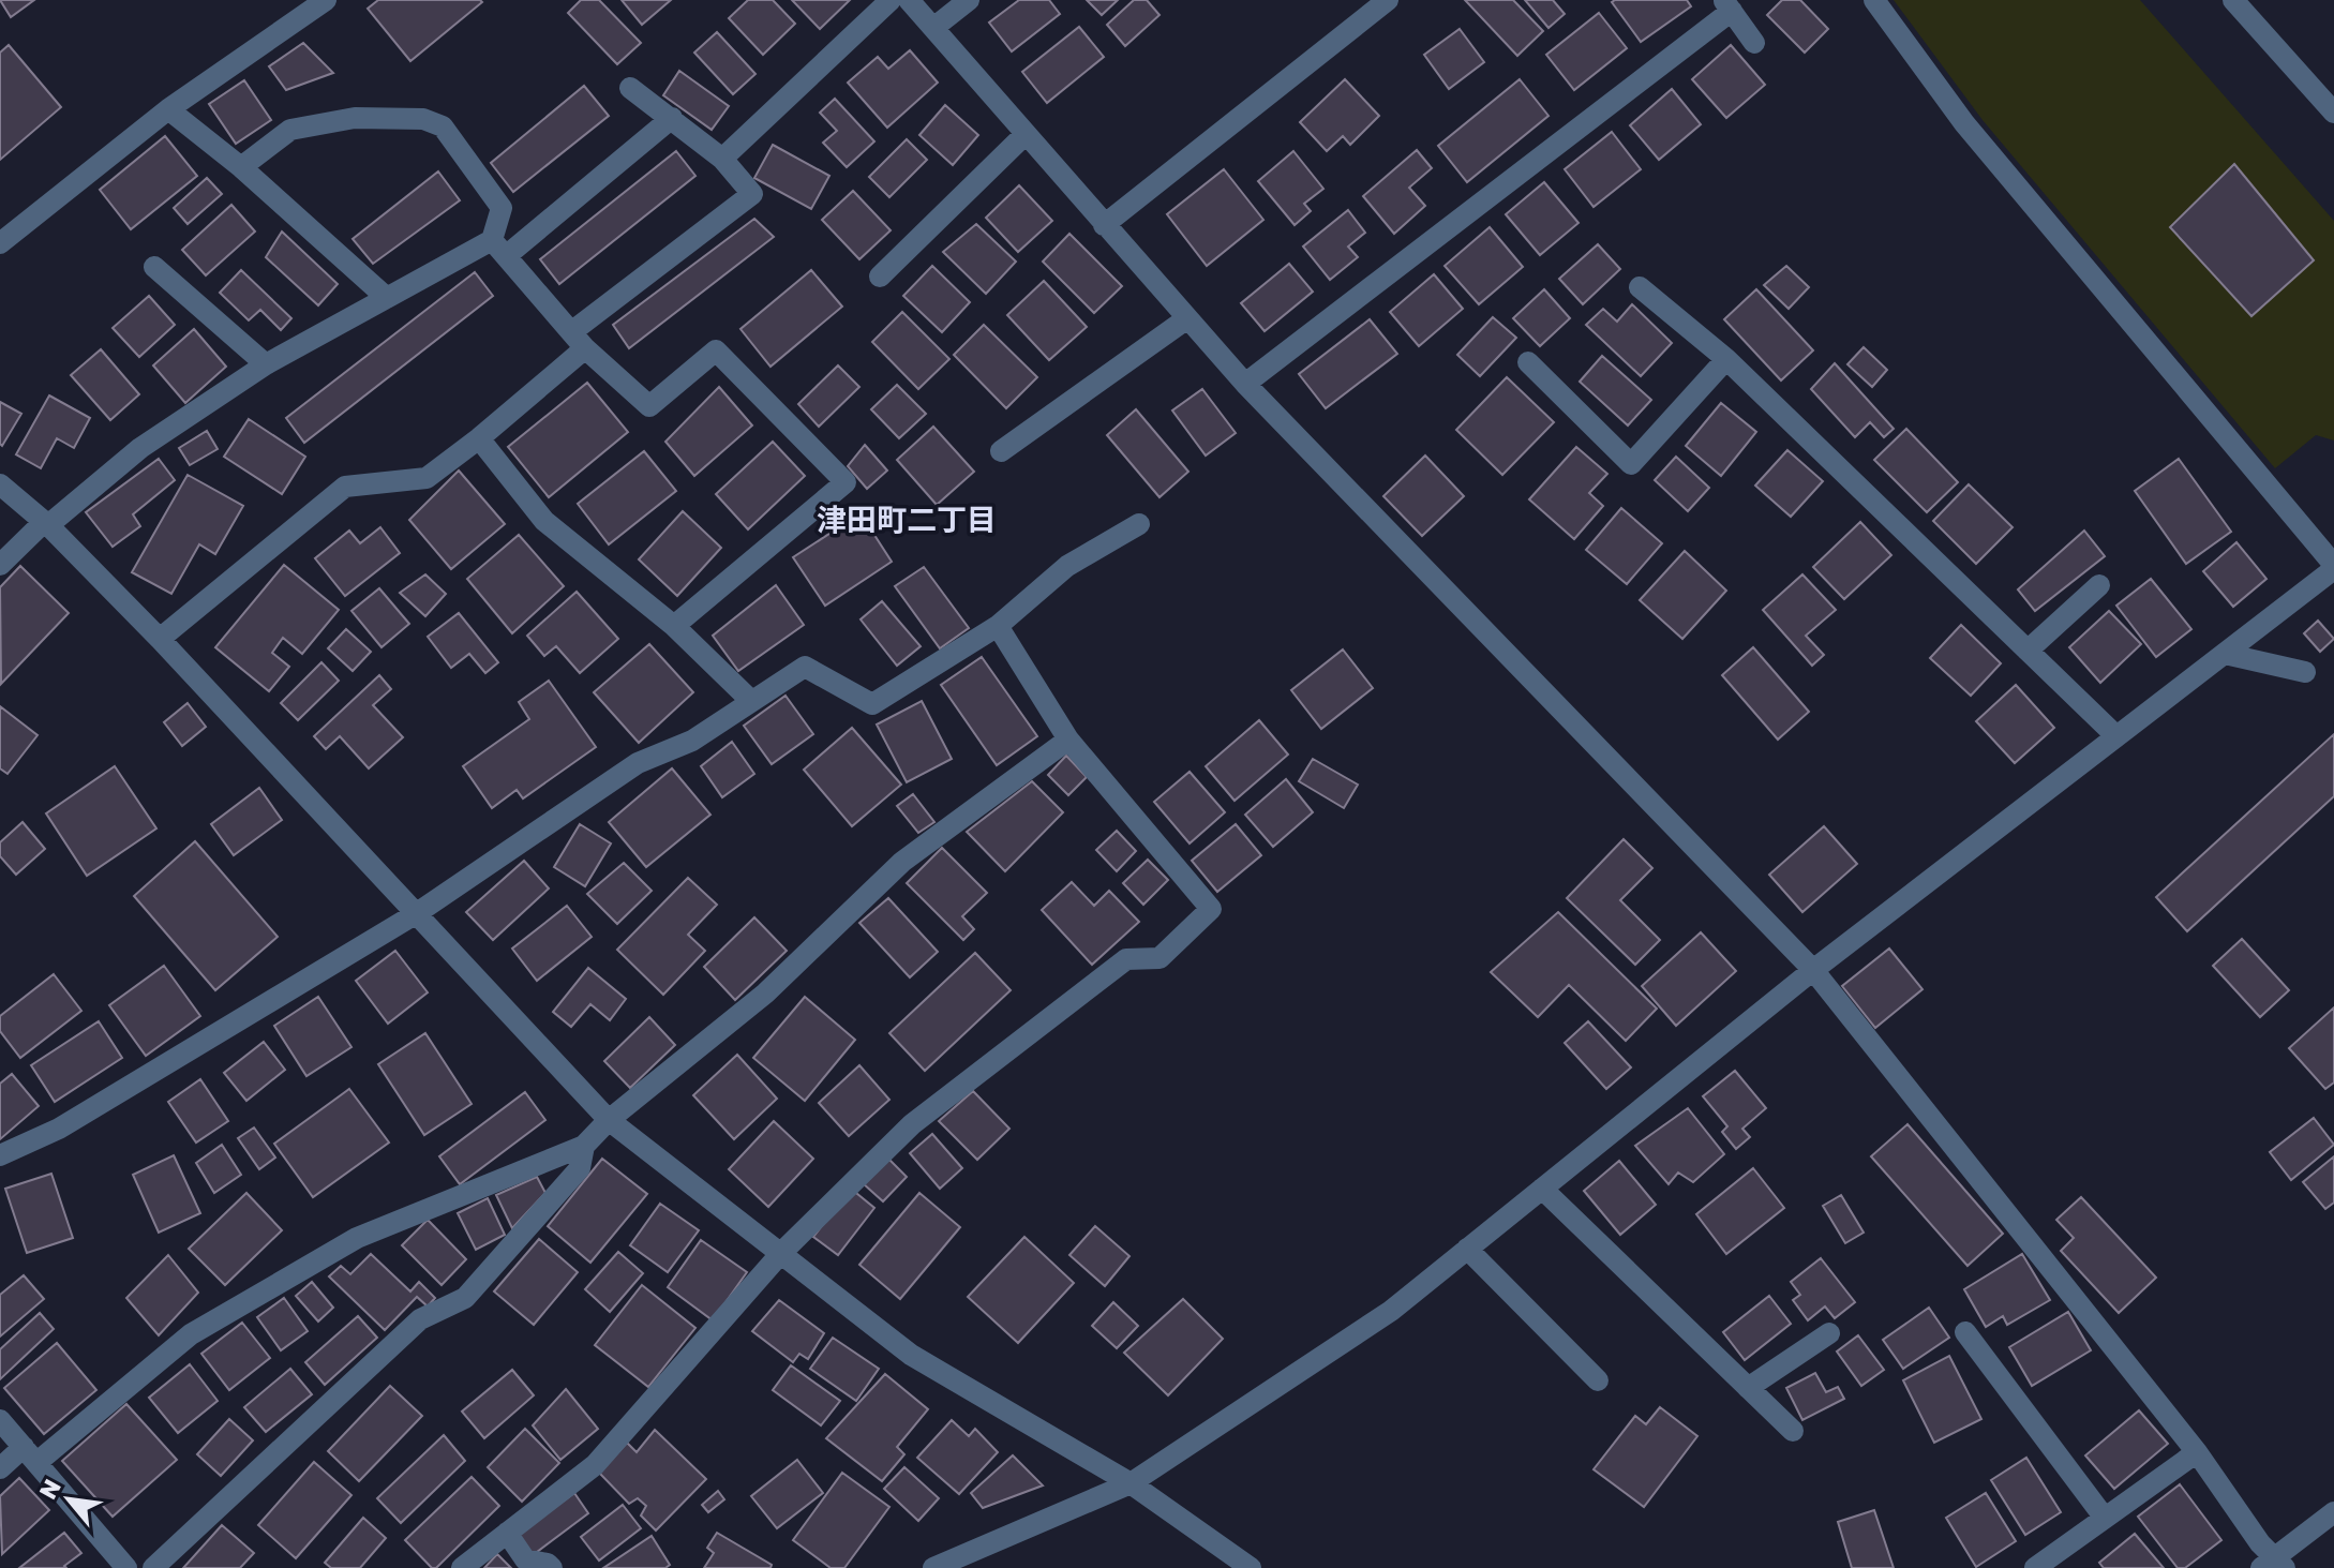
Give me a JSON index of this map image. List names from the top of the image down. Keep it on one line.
{"districts":["津田町二丁目"],"north":"top left"}
